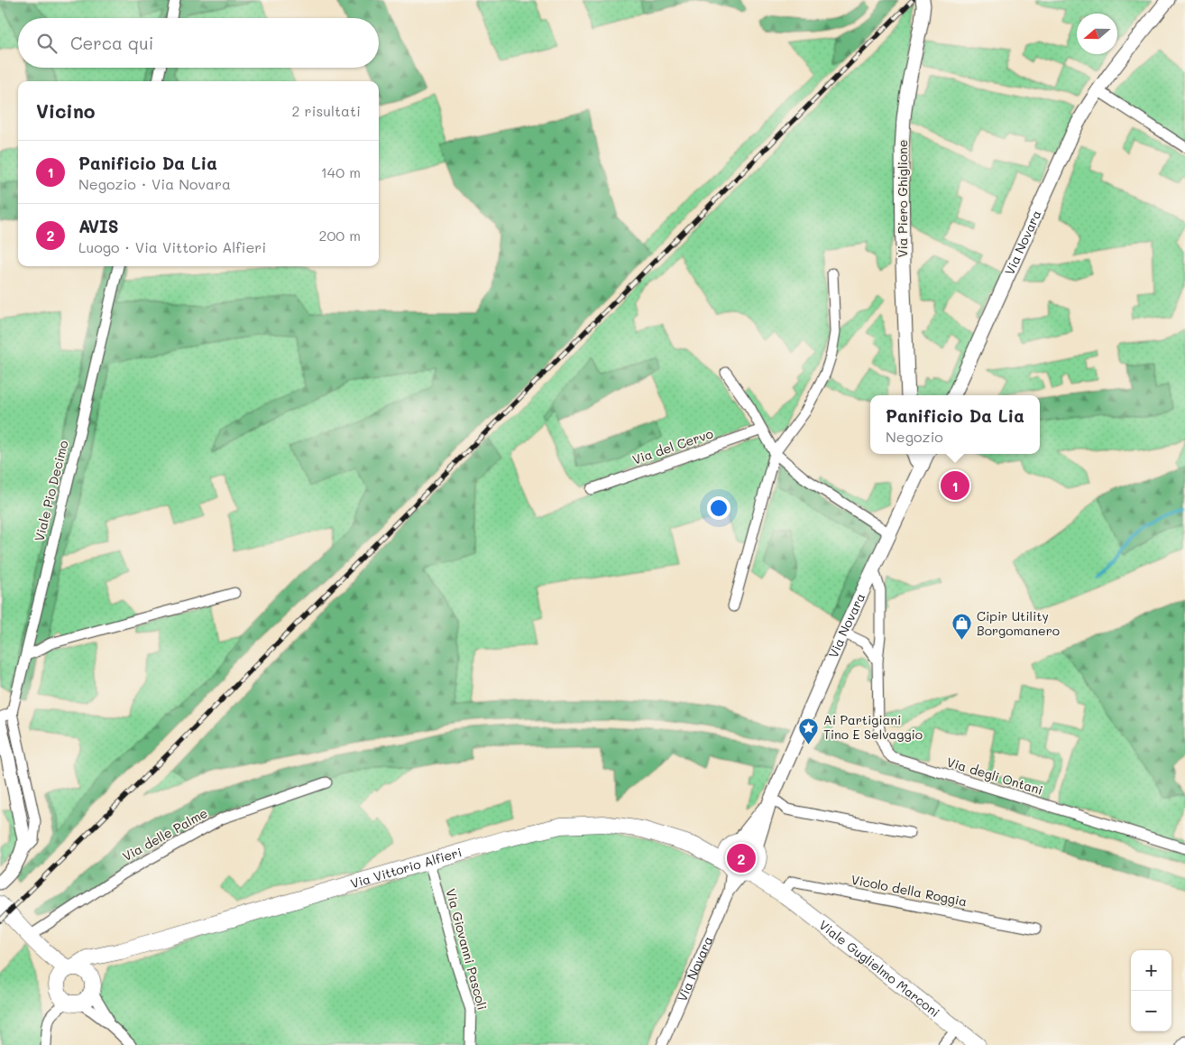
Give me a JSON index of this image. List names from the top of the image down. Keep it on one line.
{"streets":{"main road":["Via Piero Ghiglione","Via Novara","Via Vittorio Alfieri","Viale Guglielmo Marconi"],"street":["Via del Cervo","Viale Pio Decimo","Via degli Ontani","Via delle Palme","Vicolo della Roggia","Via Giovanni Pascoli"]},"crossings":[["Via Novara","Via degli Ontani"],["Via Novara","Via Vittorio Alfieri"],["Via Novara","Viale Guglielmo Marconi"],["Via Vittorio Alfieri","Via Giovanni Pascoli"],["Via Vittorio Alfieri","Viale Guglielmo Marconi"],["Vicolo della Roggia","Viale Guglielmo Marconi"]],"places":{"shop":["Cipir Utility Borgomanero"],"place":["Ai Partigiani Tino E Selvaggio"]},"north":"left","page":{"search":"Cerca qui","heading":["Vicino","2 risultati"],"list":[{"mark":"1","name":"Panificio Da Lia","note":"Negozio · Via Novara","value":"140 m"},{"mark":"2","name":"AVIS","note":"Luogo · Via Vittorio Alfieri","value":"200 m"}],"popup":["Panificio Da Lia","Negozio"],"pins":["1","2"],"map_buttons":["+","−"]}}
